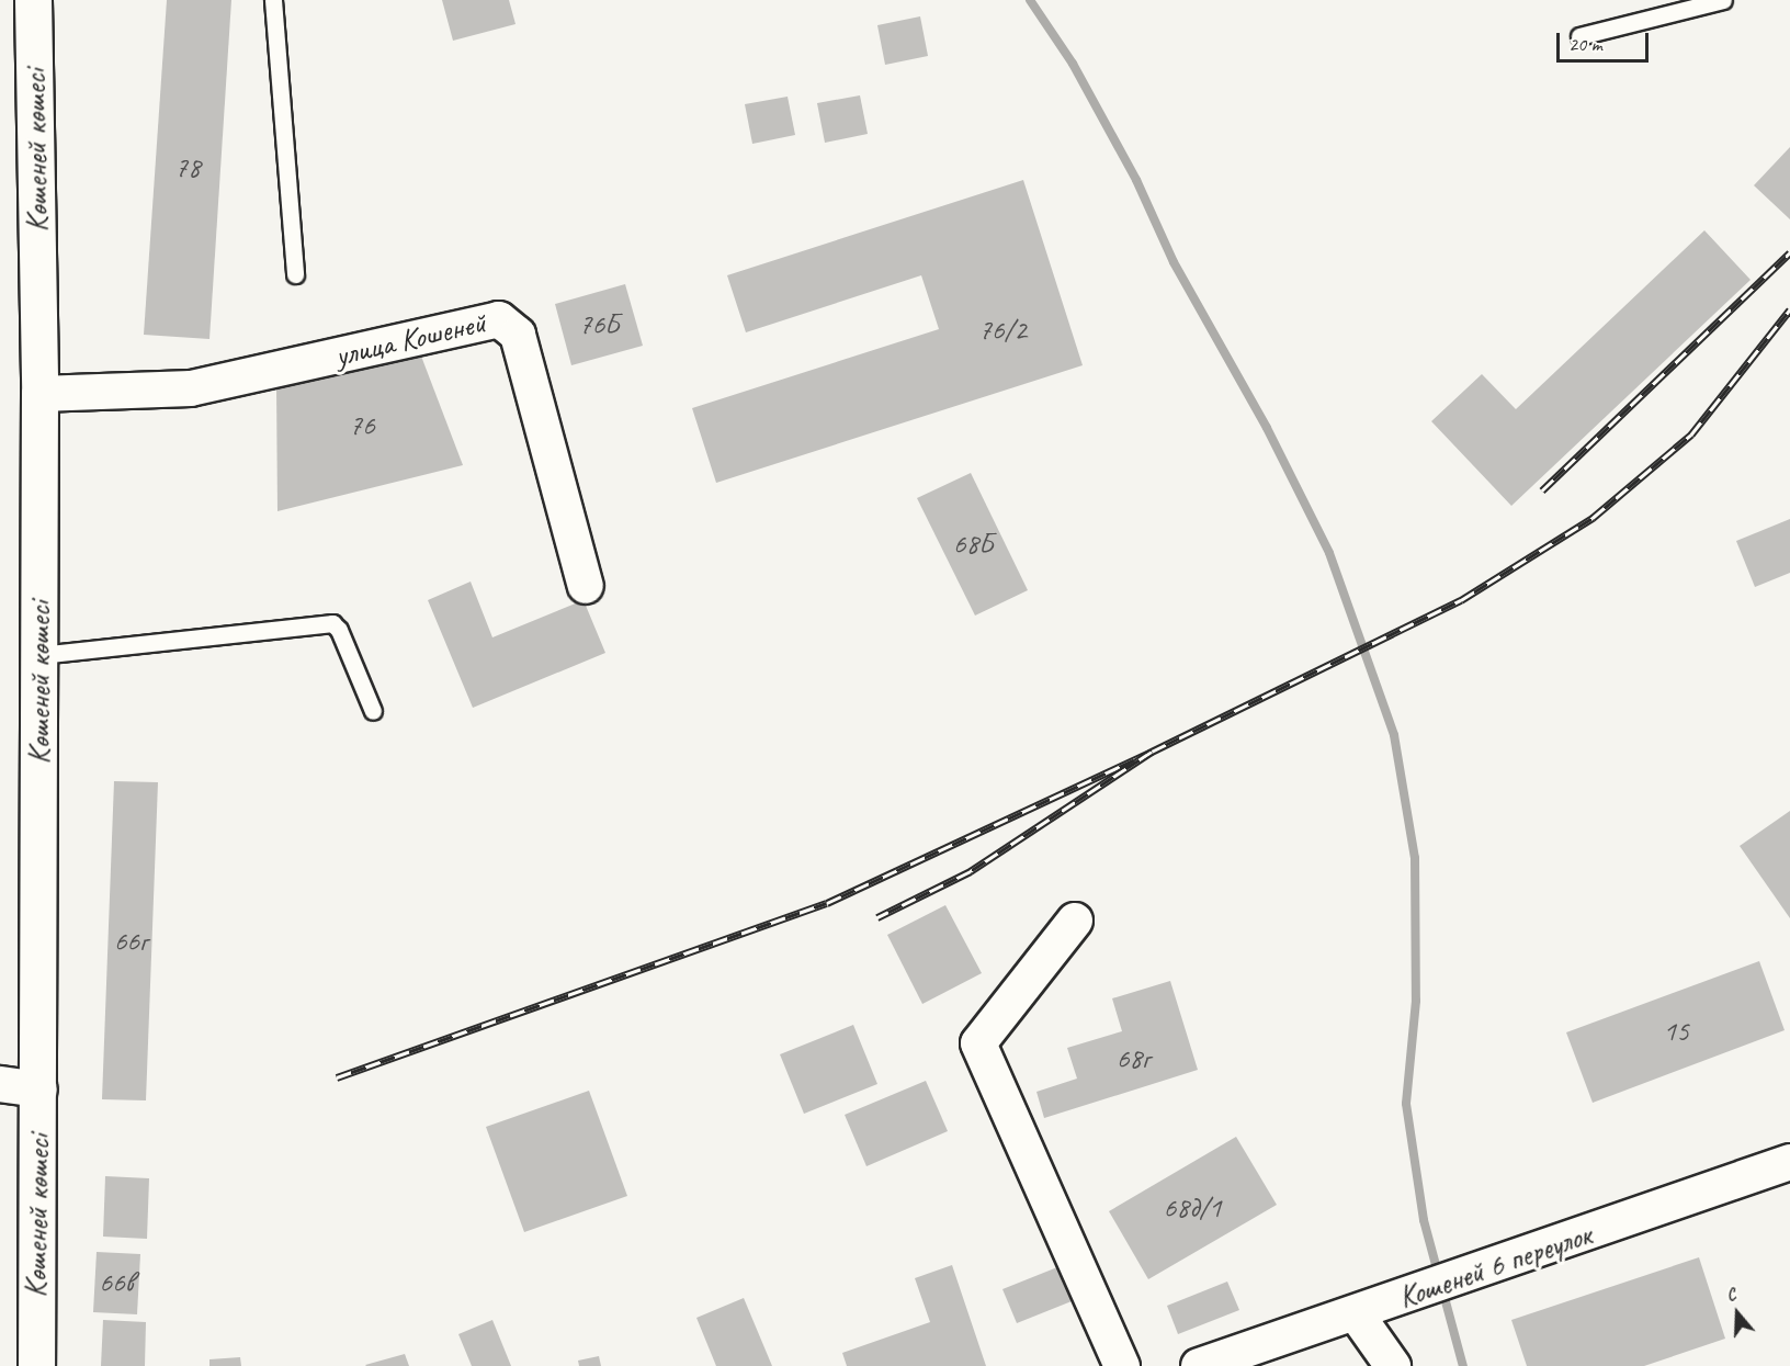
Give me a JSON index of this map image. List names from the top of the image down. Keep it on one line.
{"streets":{"main road":["Көшеней көшесі"],"street":["улица Кошеней","Кошеней 6 переулок"]},"crossings":[["Көшеней көшесі","улица Кошеней"]],"house_numbers":["78","76Б","76/2","76","68Б","66г","15","68г","68д/1","66в"],"scale_bar":"20 m","north":"top"}
